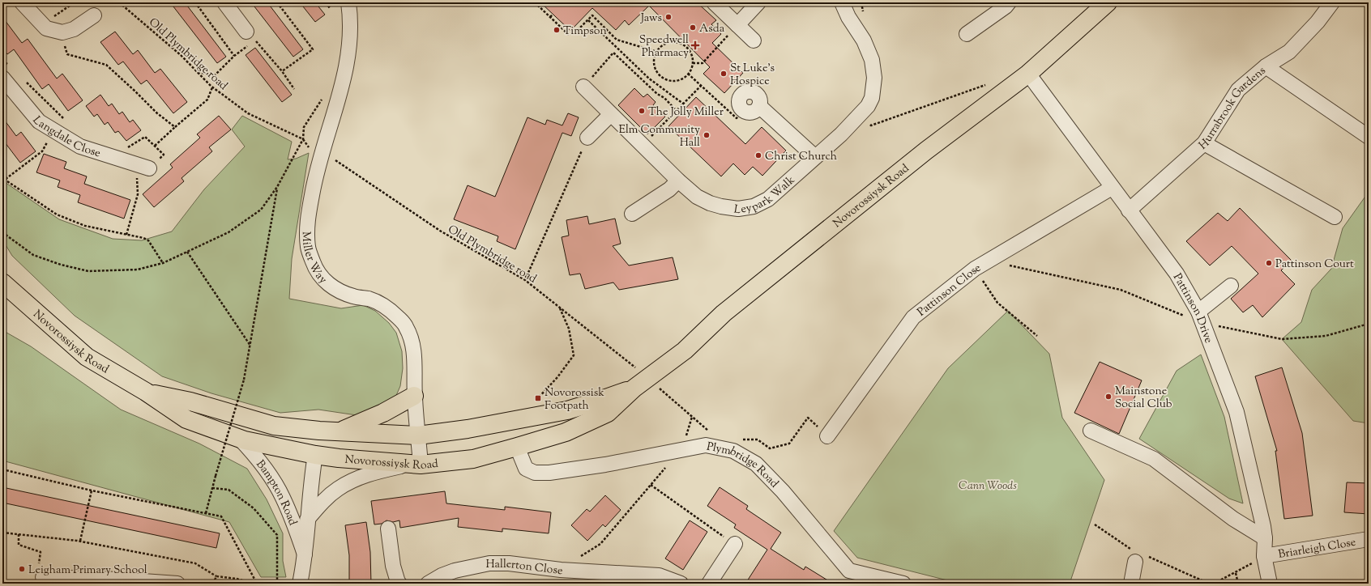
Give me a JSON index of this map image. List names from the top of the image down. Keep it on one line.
{"streets":{"main road":["Novorossiysk Road"],"street":["Hurrabrook Gardens","Langdale Close","Leypark Walk","Miller Way","Pattinson Close","Pattinson Drive","Plymbridge Road","Bampton Road","Briarleigh Close","Hallerton Close"],"path":["Old Plymbridge road"]},"crossings":[["Hurrabrook Gardens","Pattinson Drive"],["Novorossiysk Road","Miller Way"],["Novorossiysk Road","Pattinson Drive"],["Novorossiysk Road","Plymbridge Road"],["Novorossiysk Road","Bampton Road"],["Miller Way","Bampton Road"],["Pattinson Close","Pattinson Drive"],["Pattinson Drive","Briarleigh Close"]],"parks":["Cann Woods"],"places":{"other":["Jaws","Asda","Timpson","St Luke's Hospice","The Jolly Miller","Elm Community Hall","Christ Church","Pattinson Court","Mainstone Social Club","Leigham Primary School"],"health":["Speedwell Pharmacy"],"transit":["Novorossisk Footpath"]}}
